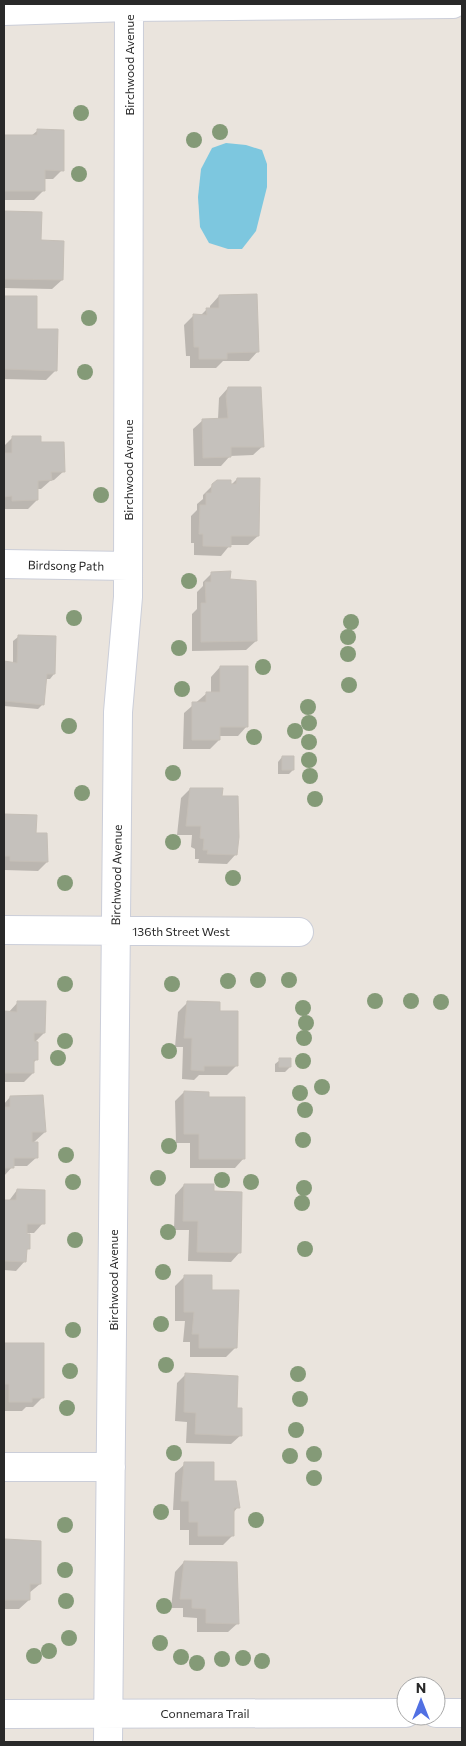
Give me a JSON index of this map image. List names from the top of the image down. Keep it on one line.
{"streets":{"street":["Birchwood Avenue","Birdsong Path","136th Street West","Connemara Trail"]},"crossings":[["Birchwood Avenue","Birdsong Path"],["Birchwood Avenue","136th Street West"],["Birchwood Avenue","Connemara Trail"]],"north":"top"}
